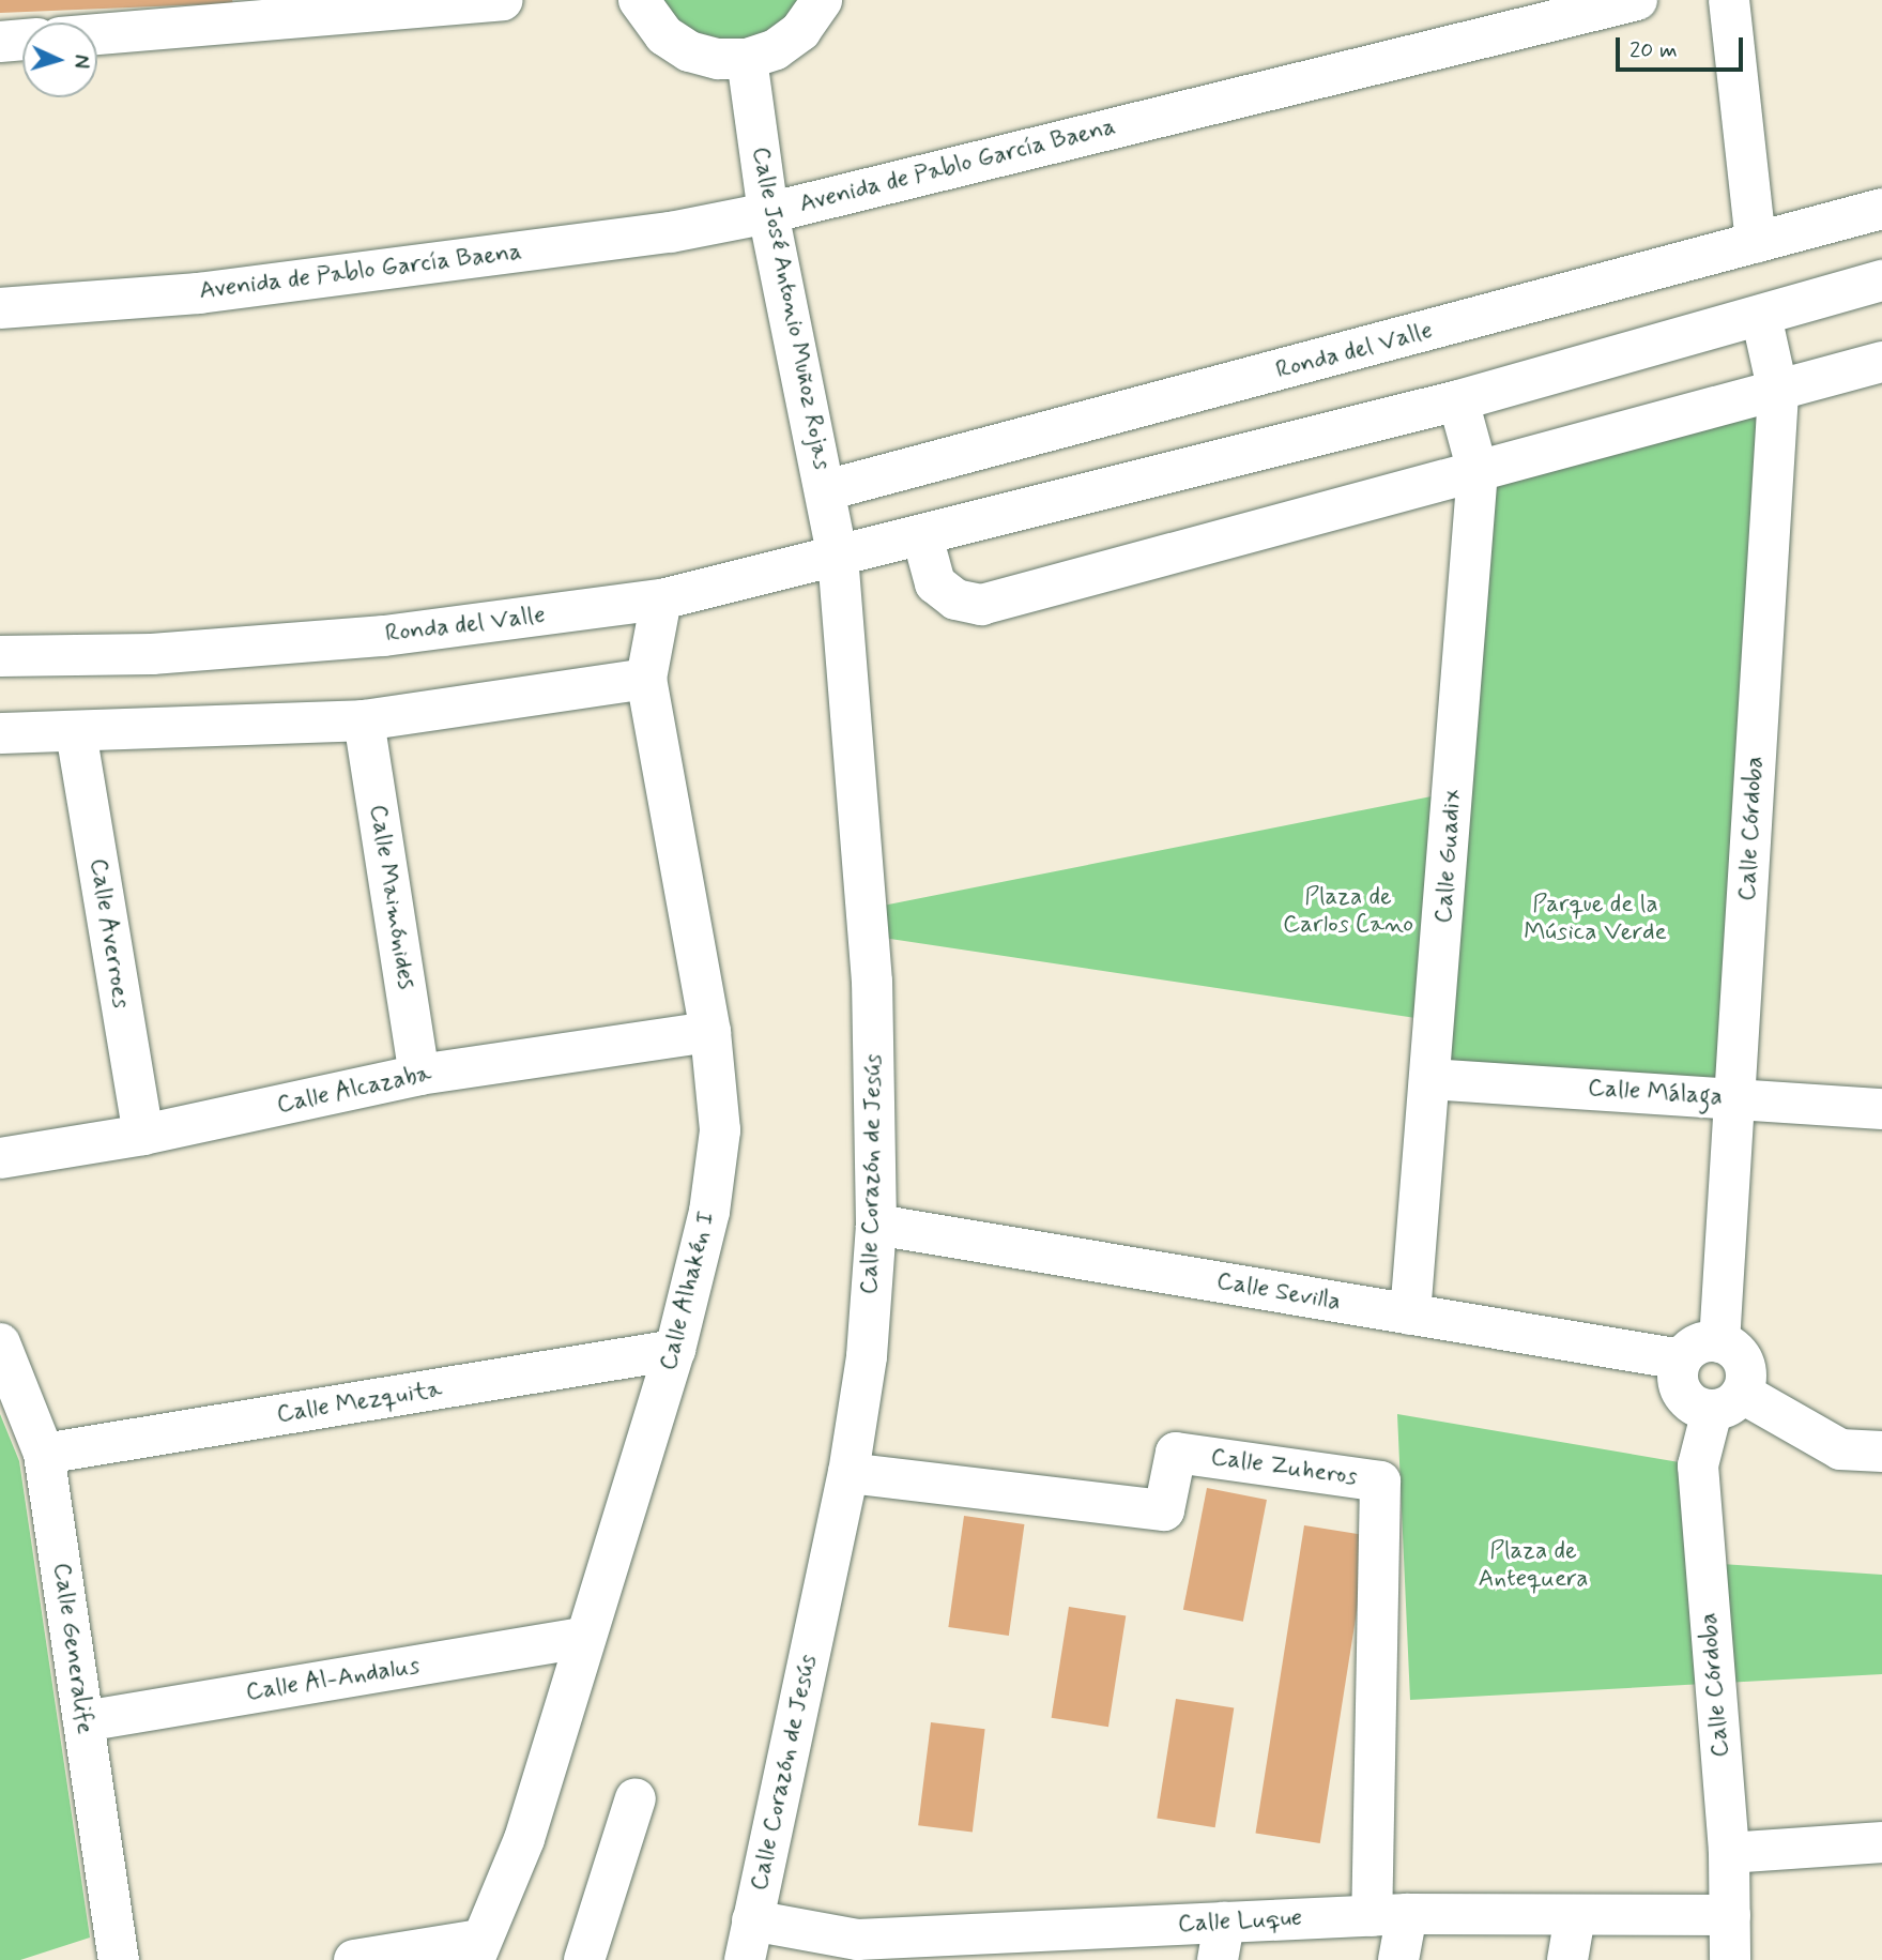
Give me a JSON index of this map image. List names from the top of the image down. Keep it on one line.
{"streets":{"street":["Avenida de Pablo García Baena","Calle José Antonio Muñoz Rojas","Ronda del Valle","Calle Córdoba","Calle Guadix","Calle Maimónides","Calle Averroes","Calle Alcazaba","Calle Málaga","Calle Corazón de Jesús","Calle Alhakén I","Calle Sevilla","Calle Mezquita","Calle Zuheros","Calle Generalife","Calle Al-Andalus","Calle Luque"]},"crossings":[["Avenida de Pablo García Baena","Calle José Antonio Muñoz Rojas"],["Calle José Antonio Muñoz Rojas","Ronda del Valle"],["Calle José Antonio Muñoz Rojas","Calle Corazón de Jesús"],["Ronda del Valle","Calle Córdoba"],["Ronda del Valle","Calle Guadix"],["Ronda del Valle","Calle Corazón de Jesús"],["Ronda del Valle","Calle Alhakén I"],["Calle Córdoba","Calle Málaga"],["Calle Córdoba","Calle Sevilla"],["Calle Córdoba","Calle Luque"],["Calle Guadix","Calle Málaga"],["Calle Guadix","Calle Sevilla"],["Calle Maimónides","Calle Alcazaba"],["Calle Averroes","Calle Alcazaba"],["Calle Alcazaba","Calle Alhakén I"],["Calle Corazón de Jesús","Calle Sevilla"],["Calle Corazón de Jesús","Calle Zuheros"],["Calle Corazón de Jesús","Calle Luque"],["Calle Alhakén I","Calle Mezquita"],["Calle Alhakén I","Calle Al-Andalus"],["Calle Mezquita","Calle Generalife"],["Calle Zuheros","Calle Luque"],["Calle Generalife","Calle Al-Andalus"]],"parks":["Plaza de Carlos Cano","Parque de la Música Verde","Plaza de Antequera"],"scale_bar":"20 m","north":"right"}
